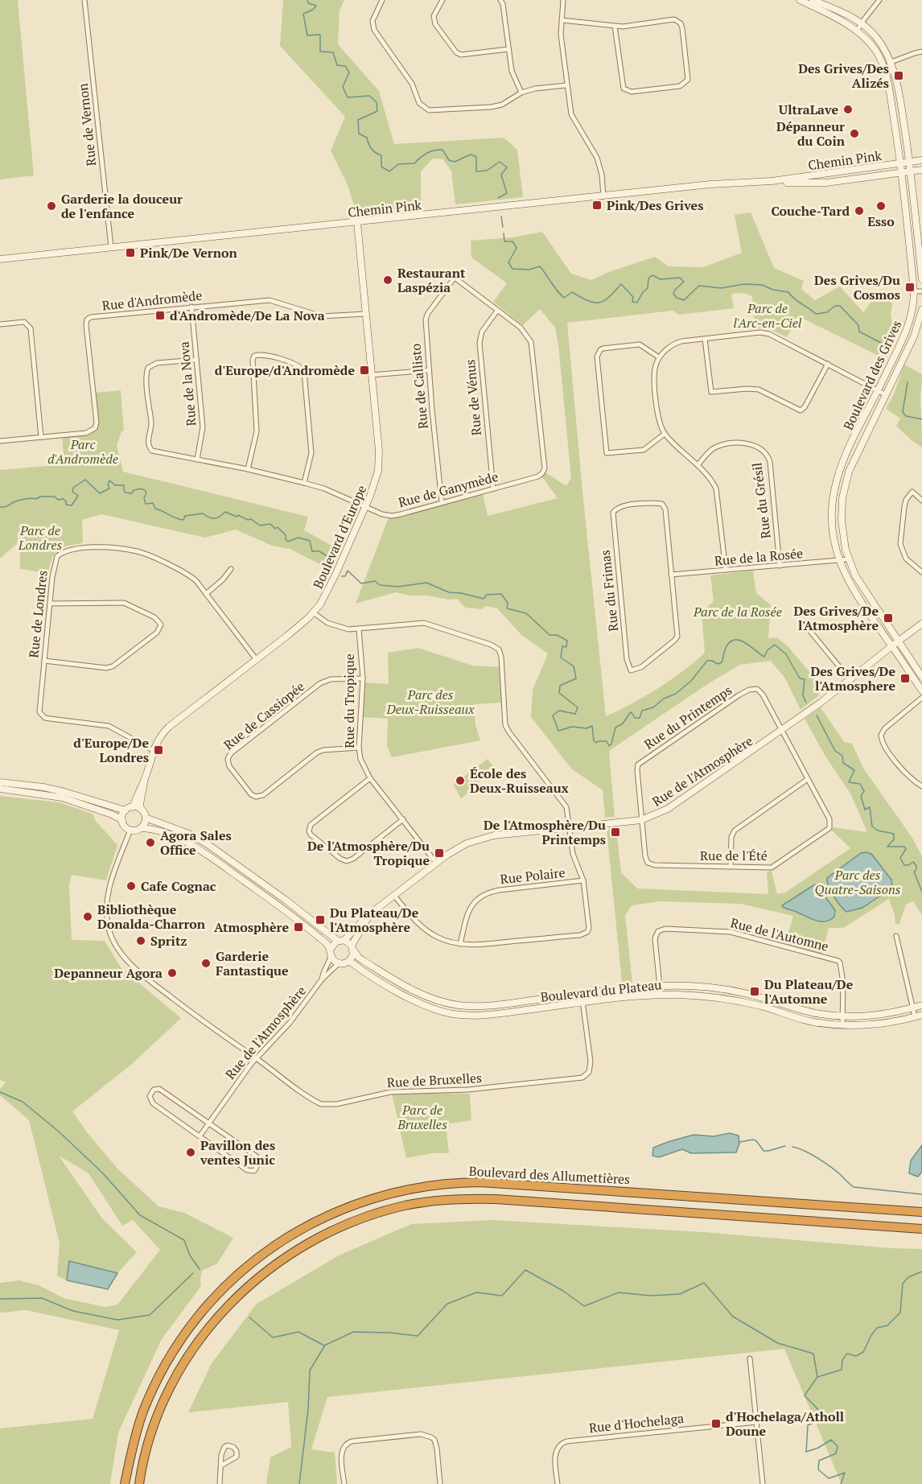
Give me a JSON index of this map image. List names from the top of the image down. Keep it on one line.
{"streets":{"highway":["Boulevard des Allumettières"],"main road":["Chemin Pink","Boulevard des Grives","Boulevard d'Europe","Rue de l'Atmosphère","Boulevard du Plateau"],"street":["Rue de Vernon","Rue d'Andromède","Rue de la Nova","Rue de Callisto","Rue de Vénus","Rue de Ganymède","Rue du Grésil","Rue de la Rosée","Rue du Frimas","Rue de Londres","Rue du Tropique","Rue de Cassiopée","Rue du Printemps","Rue de l'Été","Rue Polaire","Rue de l'Automne","Rue de Bruxelles","Rue d'Hochelaga"]},"crossings":[["Rue de Vernon","Chemin Pink"],["Chemin Pink","Boulevard des Grives"],["Chemin Pink","Boulevard d'Europe"],["Rue d'Andromède","Rue de la Nova"],["Rue d'Andromède","Boulevard d'Europe"],["Boulevard des Grives","Rue de la Rosée"],["Boulevard des Grives","Rue de l'Atmosphère"],["Rue de la Nova","Rue de Ganymède"],["Rue de Callisto","Rue de Ganymède"],["Rue de Vénus","Rue de Ganymède"],["Rue de Ganymède","Boulevard d'Europe"],["Rue du Grésil","Rue de la Rosée"],["Boulevard d'Europe","Rue de Londres"],["Boulevard d'Europe","Rue de Bruxelles"],["Rue de la Rosée","Rue du Frimas"],["Rue du Tropique","Rue de Cassiopée"],["Rue du Tropique","Rue de l'Atmosphère"],["Rue du Printemps","Rue de l'Atmosphère"],["Rue du Printemps","Rue de l'Été"],["Rue de l'Atmosphère","Rue de l'Été"],["Rue de l'Atmosphère","Boulevard du Plateau"],["Rue de l'Atmosphère","Rue de Bruxelles"],["Rue de l'Automne","Boulevard du Plateau"],["Boulevard du Plateau","Rue de Bruxelles"]],"parks":["Parc de l'Arc-en-Ciel","Parc d'Andromède","Parc de Londres","Parc de la Rosée","Parc des Deux-Ruisseaux","Parc des Quatre-Saisons","Parc de Bruxelles"],"places":{"transit":["Des Grives/Des Alizés","Pink/Des Grives","Pink/De Vernon","Des Grives/Du Cosmos","d'Andromède/De La Nova","d'Europe/d'Andromède","Des Grives/De l'Atmosphère","Des Grives/De l'Atmosphere","d'Europe/De Londres","De l'Atmosphère/Du Printemps","De l'Atmosphère/Du Tropique","Du Plateau/De l'Atmosphère","Atmosphère","Du Plateau/De l'Automne","d'Hochelaga/Atholl Doune"],"other":["UltraLave","Dépanneur du Coin","Garderie la douceur de l'enfance","Esso","Couche-Tard","Restaurant Laspézia","École des Deux-Ruisseaux","Agora Sales Office","Cafe Cognac","Bibliothèque Donalda-Charron","Spritz","Garderie Fantastique","Depanneur Agora","Pavillon des ventes Junic"]}}
